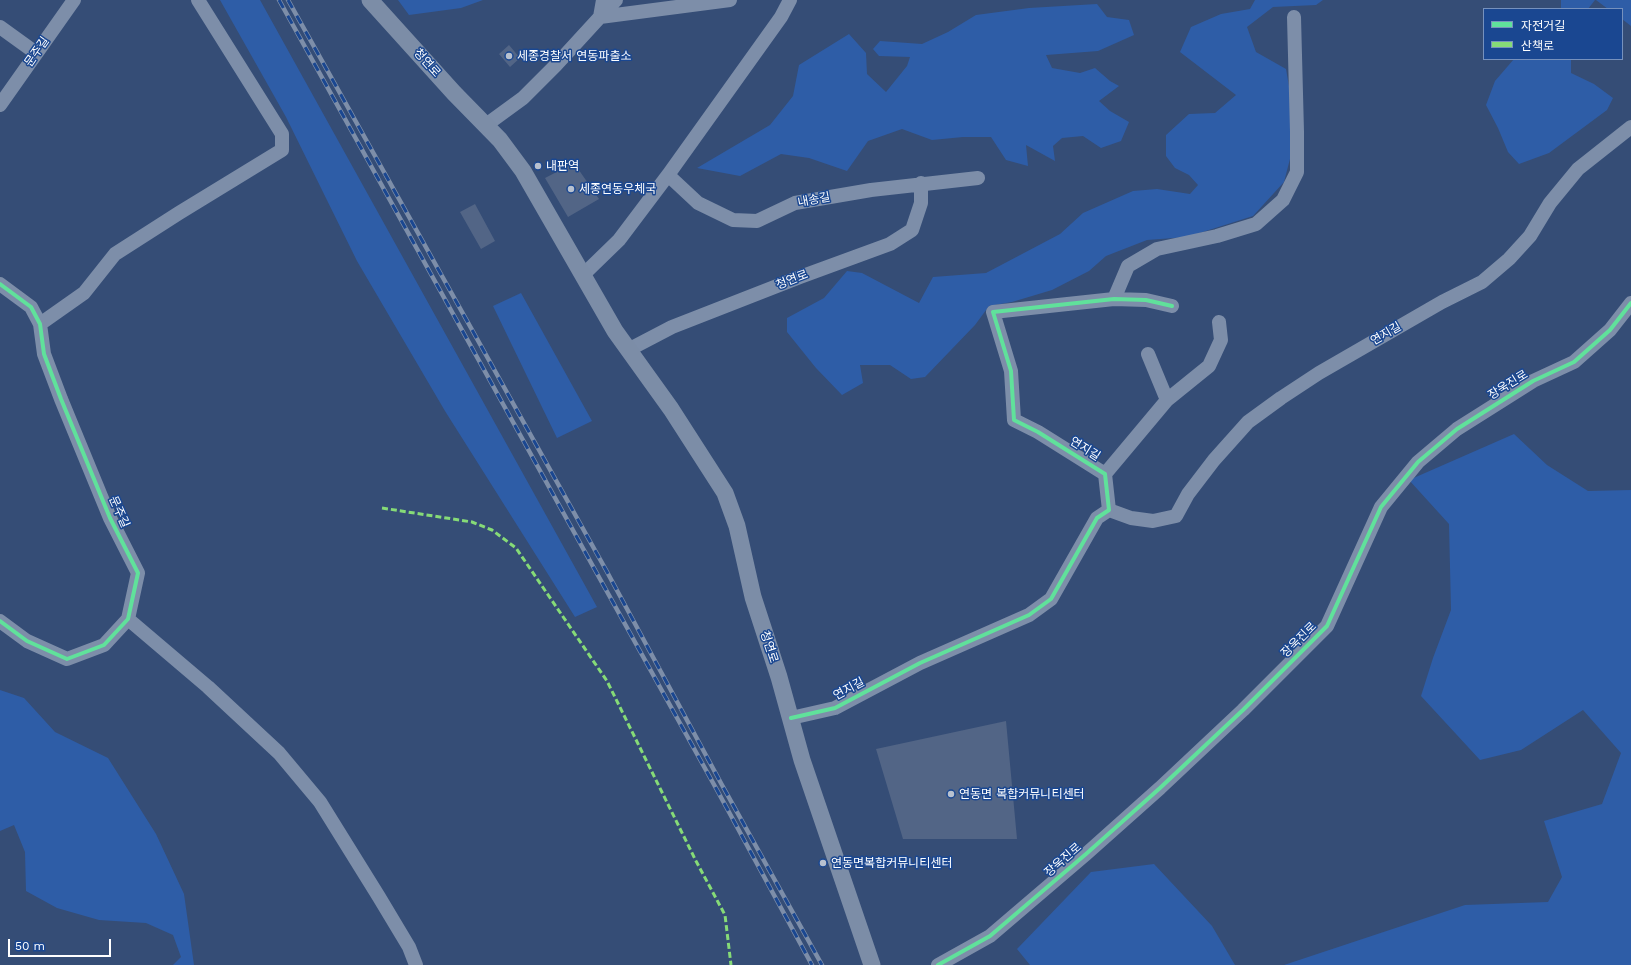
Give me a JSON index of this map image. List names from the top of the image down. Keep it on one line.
{"streets":{"main road":["청연로"],"street":["문주길","내송길","연지길","장욱진로"]},"crossings":[["청연로","내송길"],["청연로","연지길"]],"places":["세종경찰서 연동파출소","내판역","세종연동우체국","연동면 복합커뮤니티센터","연동면복합커뮤니티센터"],"legend":["자전거길","산책로"],"scale_bar":"50 m"}
